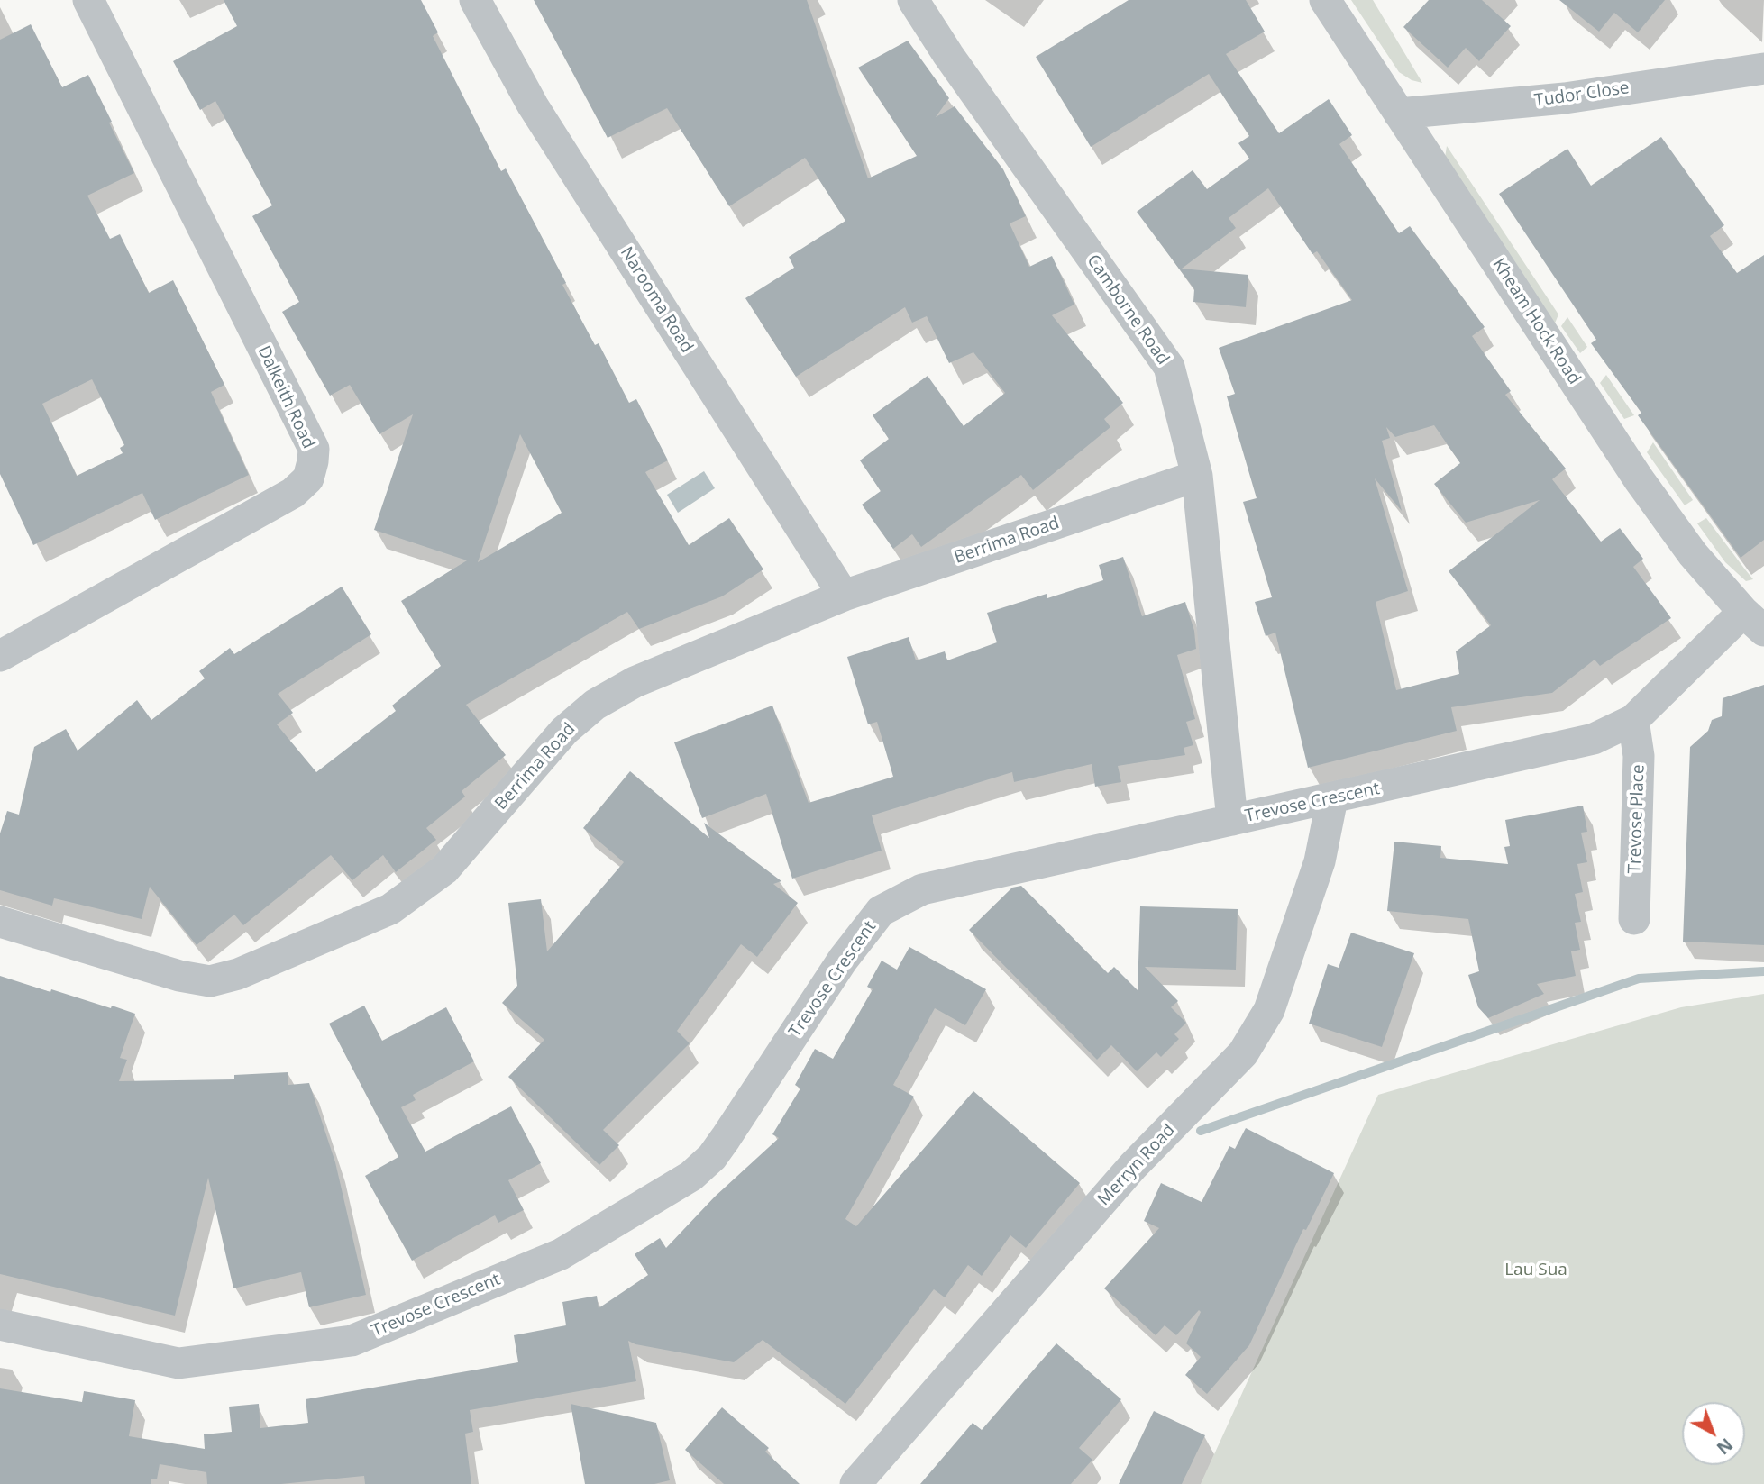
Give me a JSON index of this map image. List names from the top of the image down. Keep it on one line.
{"streets":{"street":["Tudor Close","Narooma Road","Camborne Road","Kheam Hock Road","Dalkeith Road","Berrima Road","Trevose Crescent","Trevose Place","Merryn Road"]},"crossings":[["Tudor Close","Kheam Hock Road"],["Narooma Road","Berrima Road"],["Camborne Road","Berrima Road"],["Camborne Road","Trevose Crescent"],["Kheam Hock Road","Trevose Crescent"],["Trevose Crescent","Trevose Place"],["Trevose Crescent","Merryn Road"]],"parks":["Lau Sua"],"north":"bottom right"}
